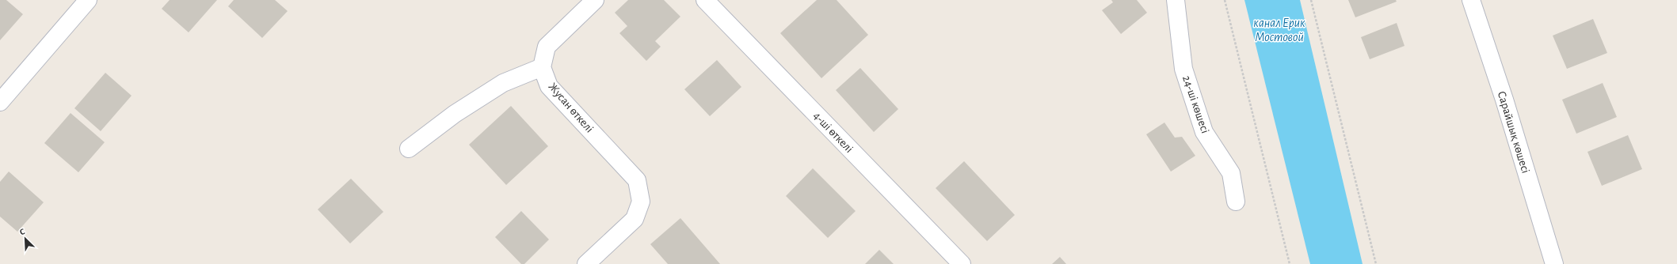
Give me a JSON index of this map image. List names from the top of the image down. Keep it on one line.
{"streets":{"street":["24-ші көшесi","Жусан өткелі","4-шi өткелi","Сарайшық көшесі"]},"water":["канал Ерик Мостовой"],"north":"top left"}
